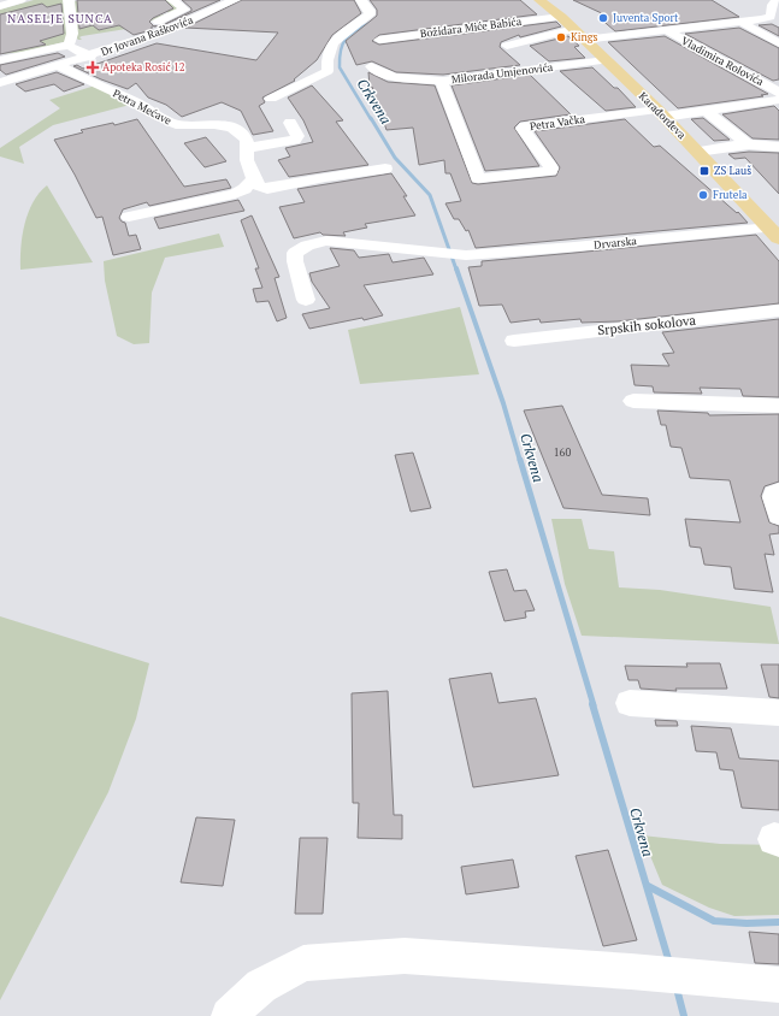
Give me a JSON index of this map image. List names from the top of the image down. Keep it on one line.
{"streets":{"main road":["Karađorđeva"],"street":["Božidara Miće Babića","Dr Jovana Raškovića","Vladimira Rolovića","Milorada Umjenovića","Petra Mećave","Petra Vačka","Drvarska","Srpskih sokolova"]},"crossings":[["Božidara Miće Babića","Karađorđeva"],["Dr Jovana Raškovića","Petra Mećave"],["Vladimira Rolovića","Karađorđeva"],["Vladimira Rolovića","Petra Vačka"],["Milorada Umjenovića","Karađorđeva"],["Milorada Umjenovića","Petra Vačka"],["Karađorđeva","Petra Vačka"],["Karađorđeva","Drvarska"]],"districts":["NASELJE SUNCA"],"water":["Crkvena"],"places":{"other":["Juventa Sport","Kings","Frutela"],"health":["Apoteka Rosić 12"],"transit":["ZS Lauš"]},"house_numbers":["160"]}
